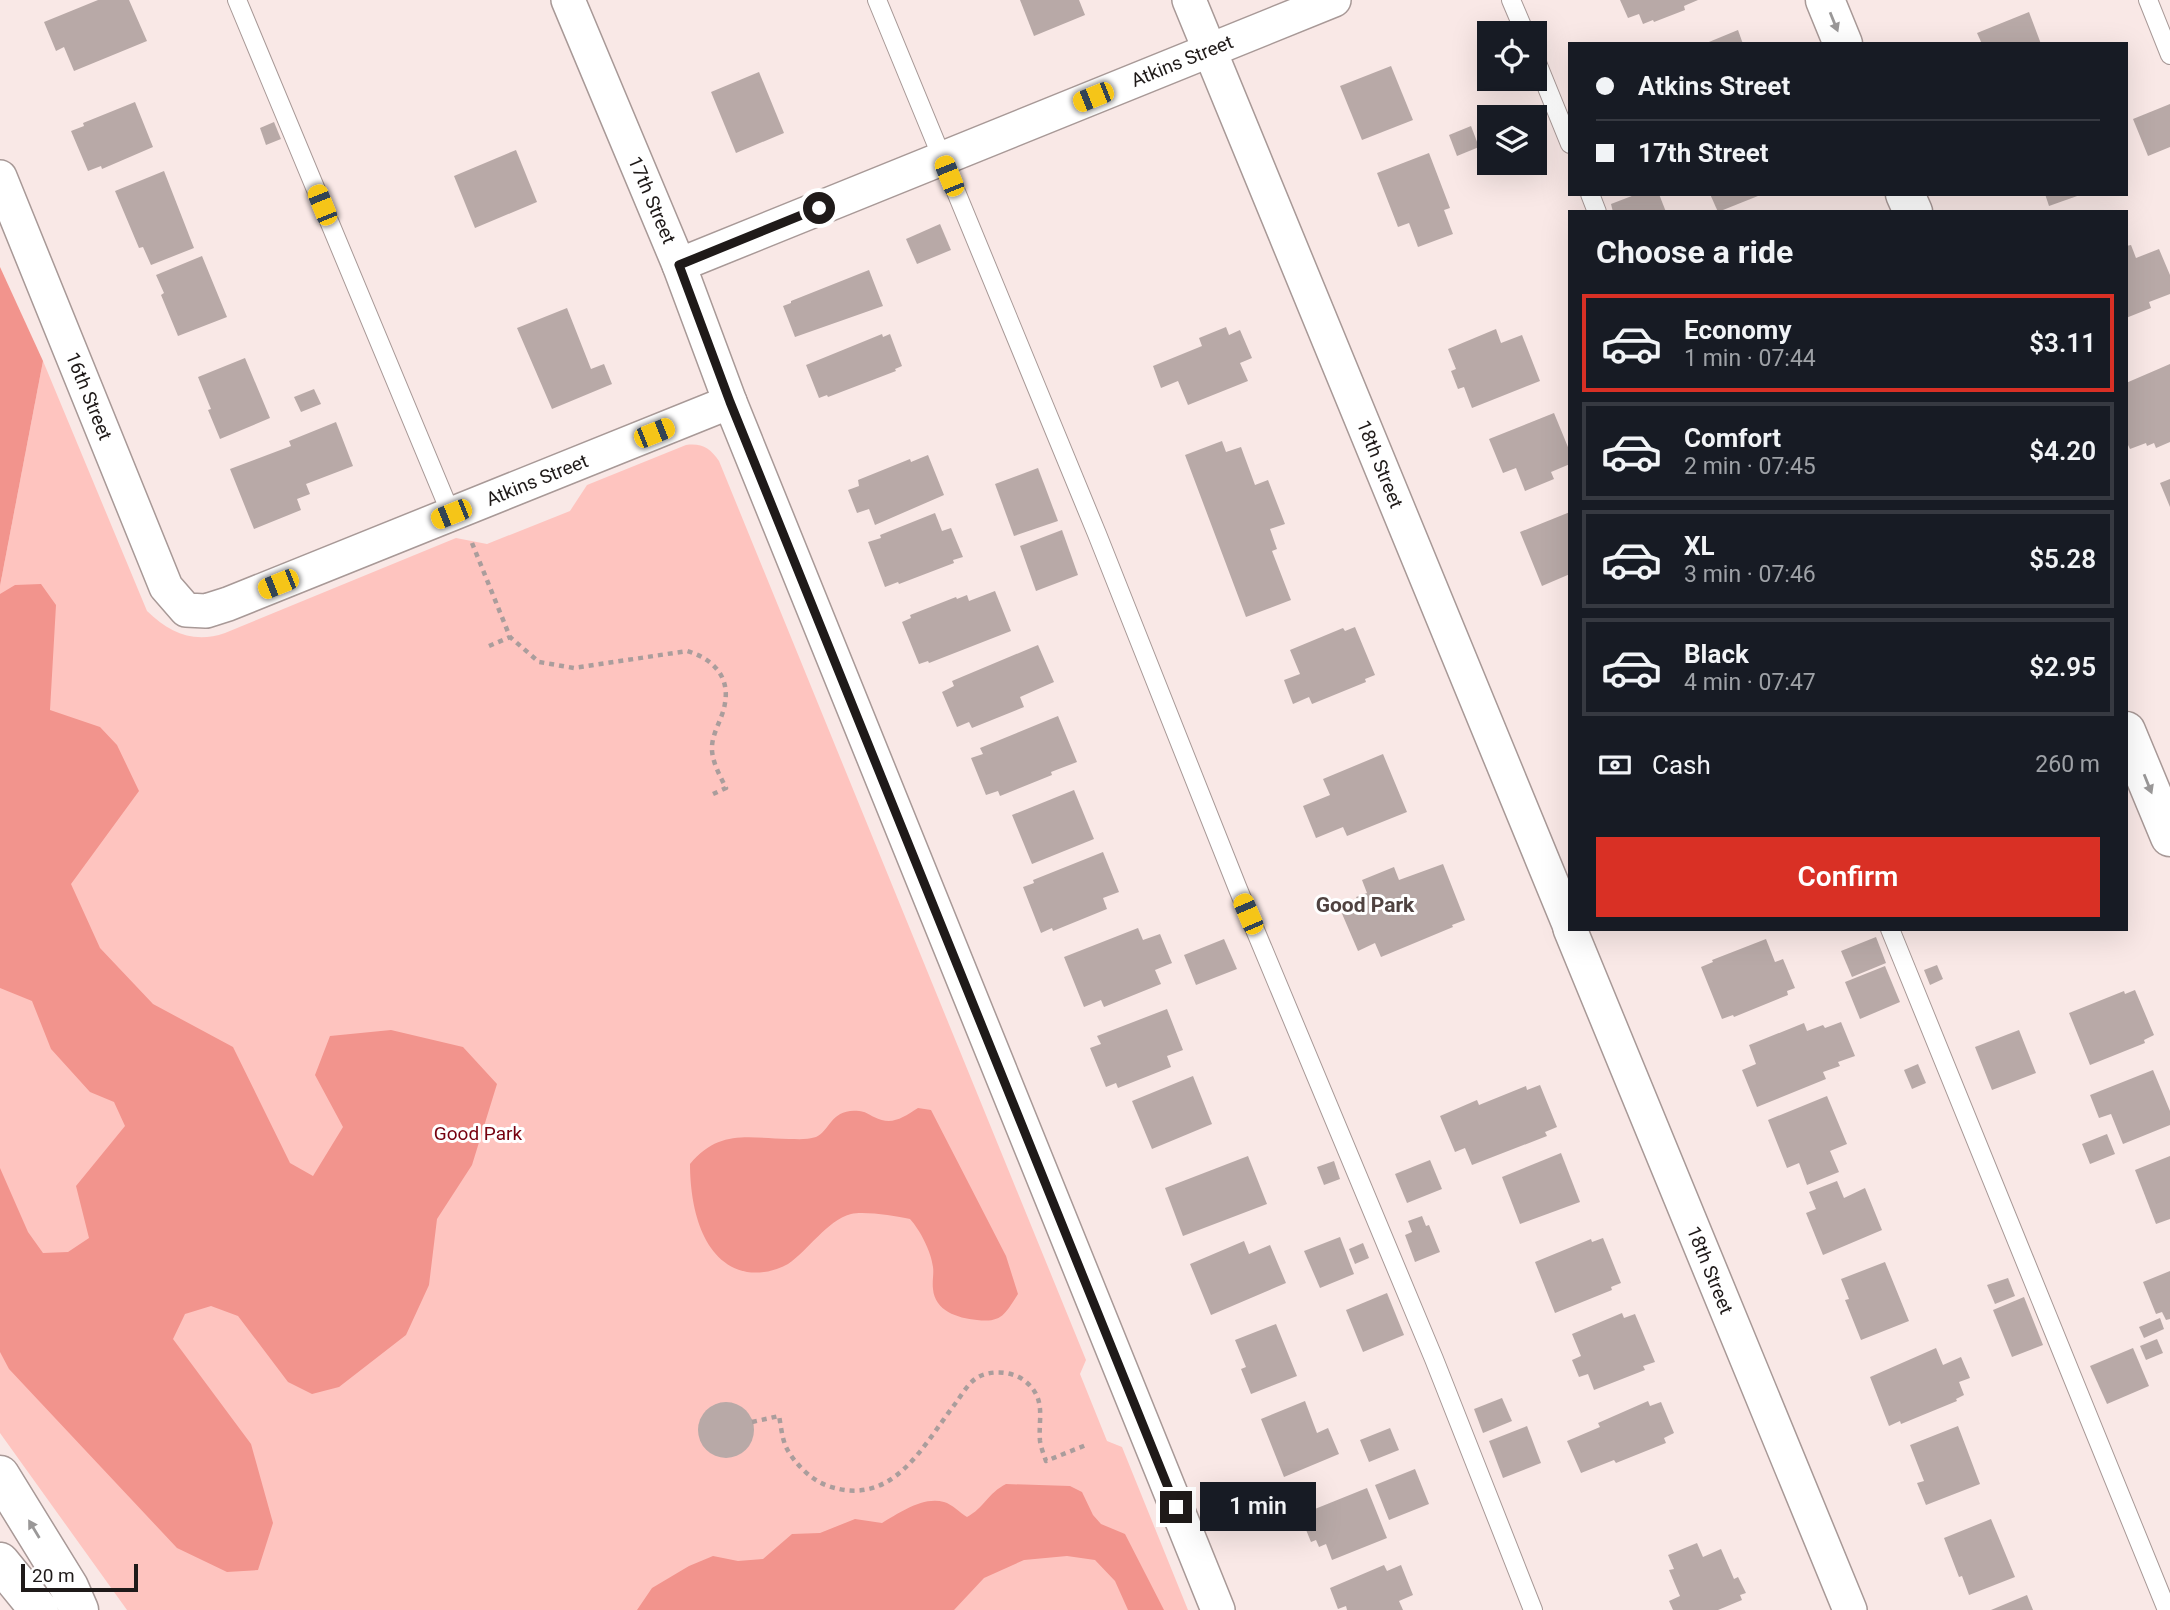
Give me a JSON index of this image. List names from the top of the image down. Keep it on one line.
{"streets":{"street":["Atkins Street","17th Street","16th Street","18th Street"]},"crossings":[["Atkins Street","17th Street"],["Atkins Street","16th Street"],["Atkins Street","18th Street"]],"districts":["Good Park"],"parks":["Good Park"],"scale_bar":"20 m","page":{"banner":["Atkins Street","17th Street"],"heading":"Choose a ride","list":[{"name":"Economy","note":"1 min · 07:44","value":"$3.11"},{"name":"Comfort","note":"2 min · 07:45","value":"$4.20"},{"name":"XL","note":"3 min · 07:46","value":"$5.28"},{"name":"Black","note":"4 min · 07:47","value":"$2.95"}],"pay":["Cash","260 m"],"buttons":"Confirm","bubble":"1 min","scale":"20 m"}}
